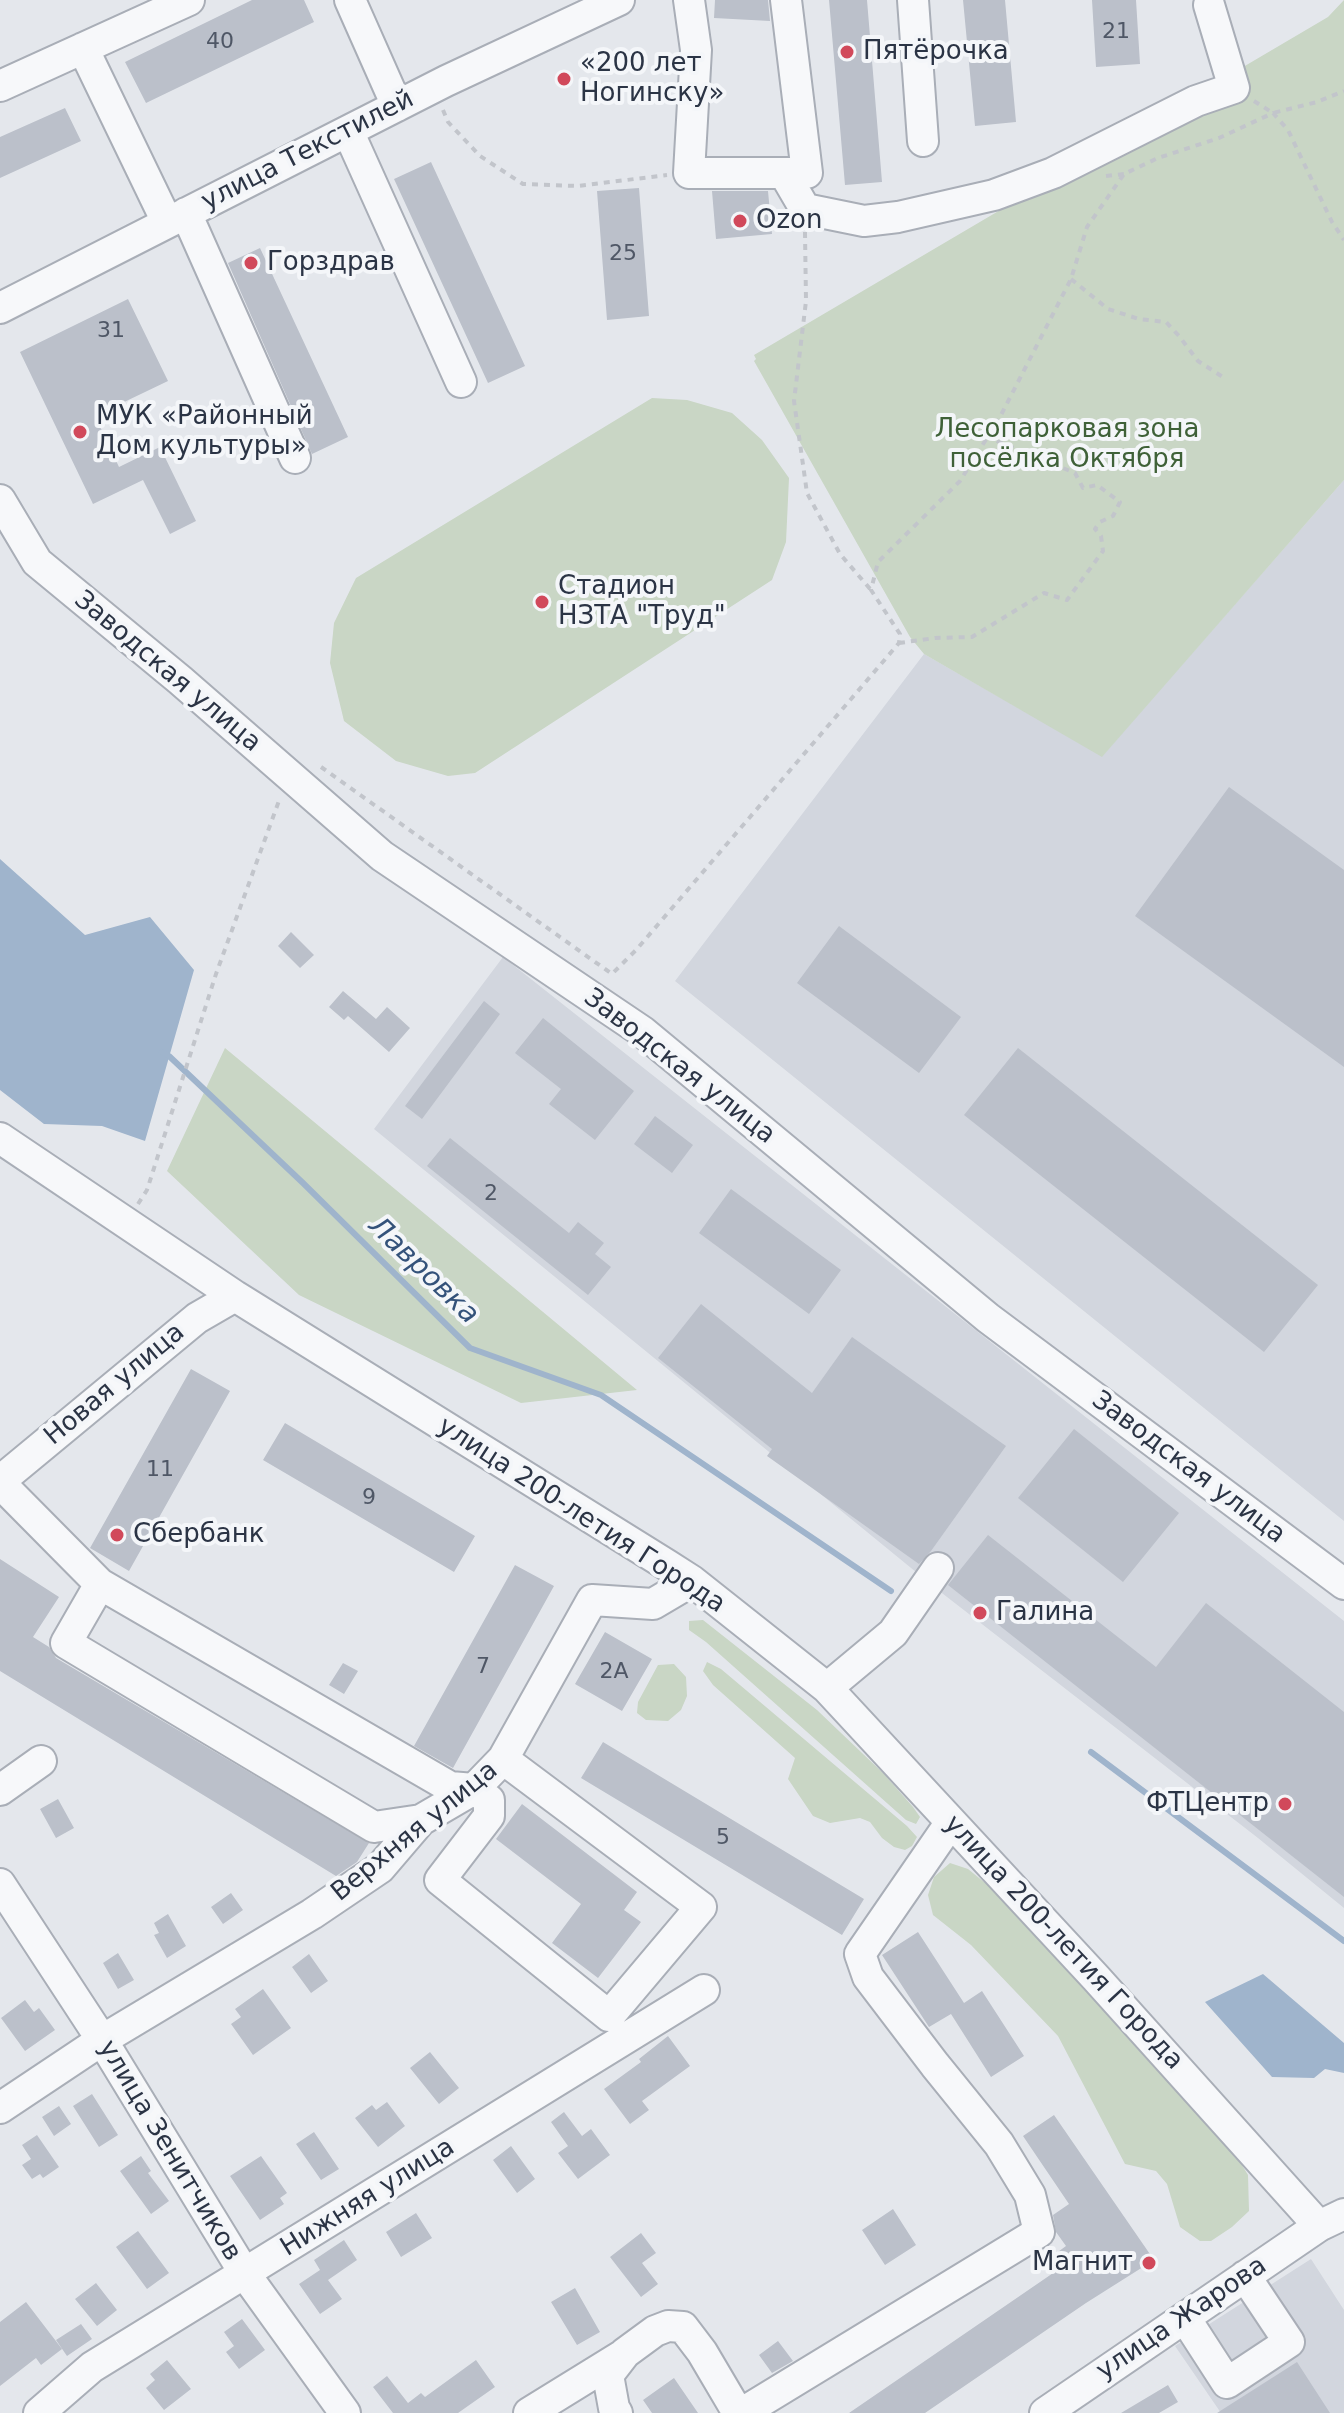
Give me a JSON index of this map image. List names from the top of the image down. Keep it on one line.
{"streets":{"street":["улица Текстилей","Заводская улица","Новая улица","улица 200-летия Города","Верхняя улица","улица Зенитчиков","Нижняя улица","улица Жарова"]},"crossings":[["Новая улица","улица 200-летия Города"],["улица 200-летия Города","Верхняя улица"],["улица 200-летия Города","улица Жарова"],["Верхняя улица","улица Зенитчиков"],["улица Зенитчиков","Нижняя улица"]],"water":["Лавровка"],"parks":["Лесопарковая зона посёлка Октября"],"places":["Пятёрочка","«200 лет Ногинску»","Ozon","Горздрав","МУК «Районный Дом культуры»","Стадион НЗТА \"Труд\"","Сбербанк","Галина","ФТЦентр","Магнит"],"house_numbers":["21","40","25","31","2","11","9","7","2А","5"]}
